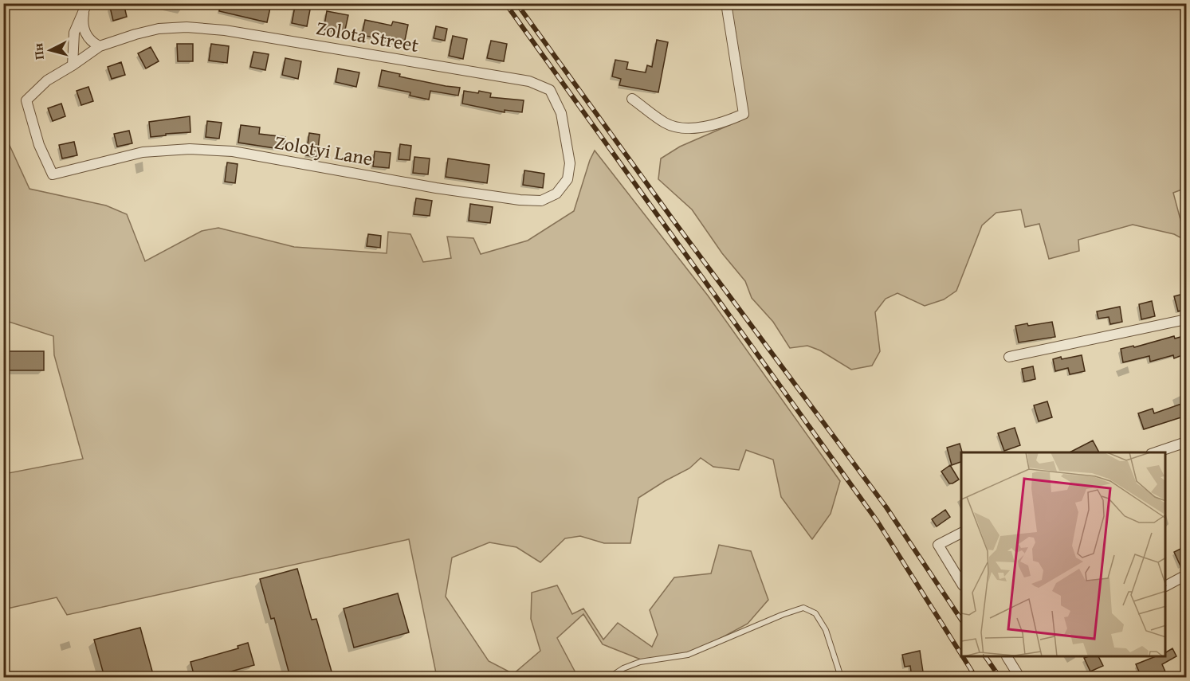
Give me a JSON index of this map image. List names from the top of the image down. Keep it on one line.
{"streets":{"street":["Zolota Street","Zolotyi Lane"]},"crossings":[["Zolota Street","Zolotyi Lane"]],"north":"left"}
